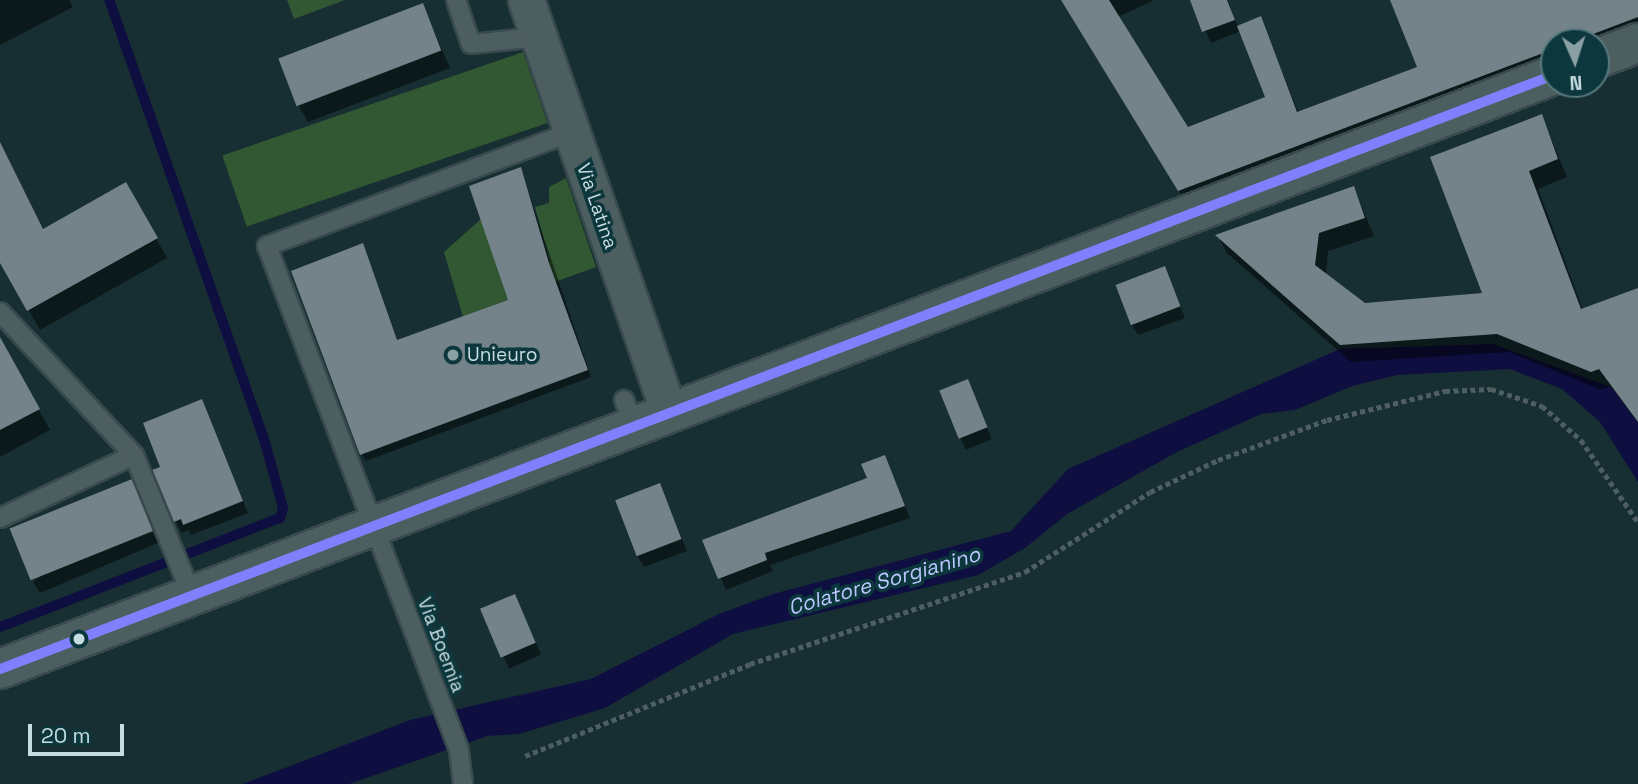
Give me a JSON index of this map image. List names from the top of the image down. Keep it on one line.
{"streets":{"street":["Via Latina"],"lane":["Via Boemia"]},"crossings":[["Via Latina","Via Boemia"]],"water":["Colatore Sorgianino"],"places":["Unieuro"],"scale_bar":"20 m","north":"bottom"}
